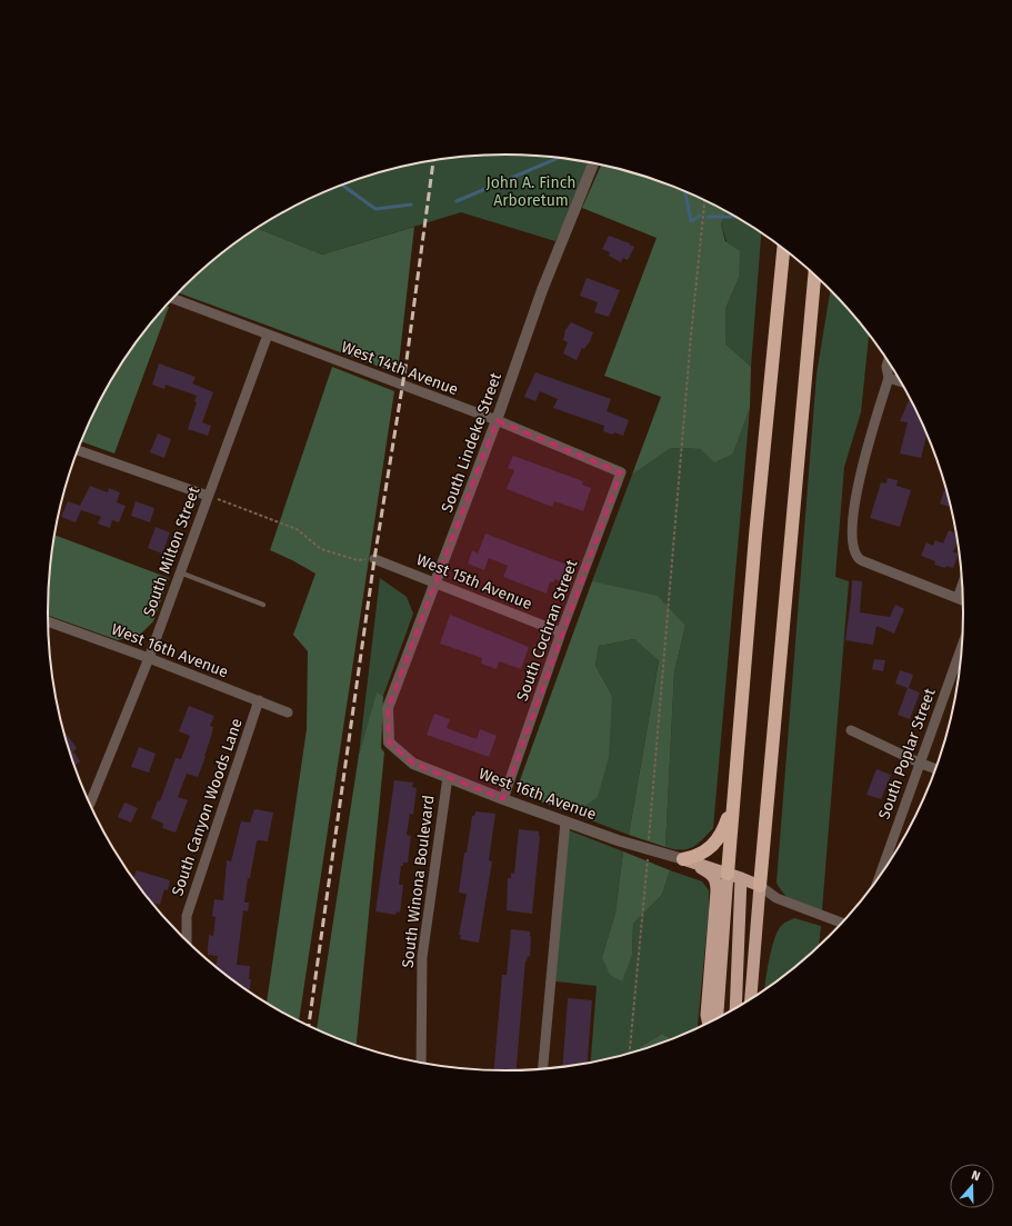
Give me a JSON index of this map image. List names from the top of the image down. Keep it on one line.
{"streets":{"street":["West 14th Avenue","South Lindeke Street","South Milton Street","West 15th Avenue","South Cochran Street","West 16th Avenue","South Poplar Street","South Canyon Woods Lane","South Winona Boulevard"]},"crossings":[["West 14th Avenue","South Lindeke Street"],["West 14th Avenue","South Milton Street"],["West 14th Avenue","South Cochran Street"],["South Lindeke Street","West 15th Avenue"],["South Lindeke Street","West 16th Avenue"],["South Milton Street","West 16th Avenue"],["West 15th Avenue","South Cochran Street"],["South Cochran Street","West 16th Avenue"],["West 16th Avenue","South Canyon Woods Lane"],["West 16th Avenue","South Winona Boulevard"]],"parks":["John A. Finch Arboretum"],"north":"top"}
